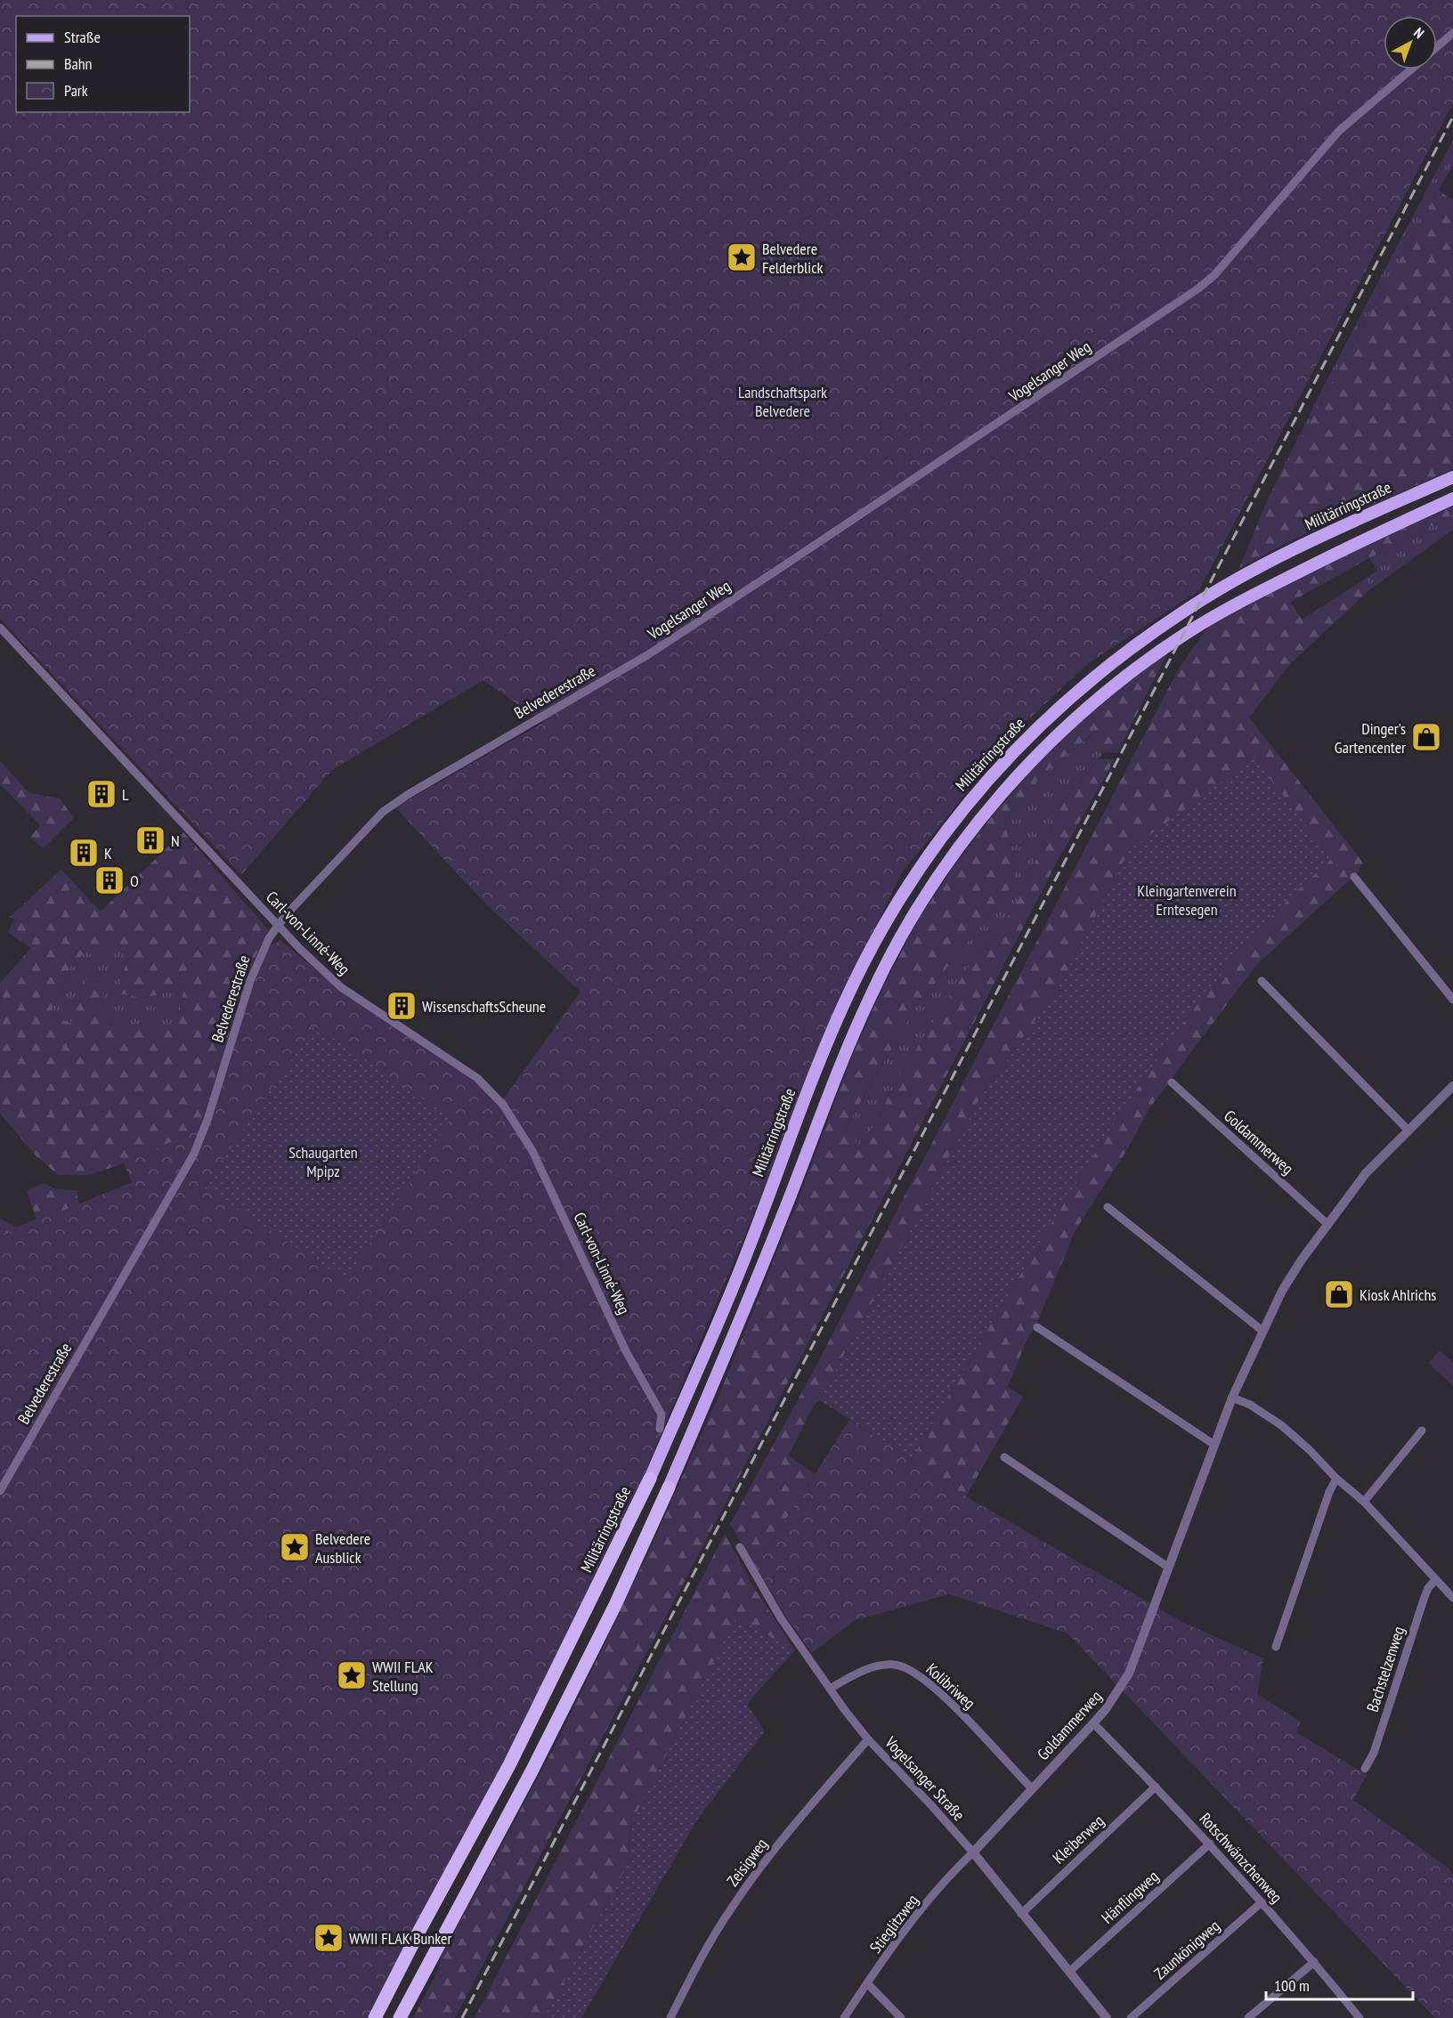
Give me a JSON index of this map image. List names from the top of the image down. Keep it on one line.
{"streets":{"highway":["Militärringstraße"],"street":["Vogelsanger Weg","Belvederestraße","Carl-von-Linné-Weg","Goldammerweg","Bachstelzenweg","Kolibriweg","Vogelsanger Straße","Kleiberweg","Rotschwänzchenweg","Zeisigweg","Hänflingweg","Stieglitzweg","Zaunkönigweg"]},"crossings":[["Vogelsanger Weg","Belvederestraße"],["Belvederestraße","Carl-von-Linné-Weg"],["Goldammerweg","Kolibriweg"],["Goldammerweg","Vogelsanger Straße"],["Goldammerweg","Rotschwänzchenweg"],["Goldammerweg","Stieglitzweg"],["Kolibriweg","Vogelsanger Straße"],["Vogelsanger Straße","Kleiberweg"],["Vogelsanger Straße","Zeisigweg"],["Vogelsanger Straße","Hänflingweg"],["Vogelsanger Straße","Stieglitzweg"],["Kleiberweg","Rotschwänzchenweg"],["Rotschwänzchenweg","Hänflingweg"],["Rotschwänzchenweg","Zaunkönigweg"]],"parks":["Landschaftspark Belvedere","Kleingartenverein Erntesegen","Schaugarten Mpipz"],"places":{"place":["Belvedere Felderblick","Belvedere Ausblick","WWII FLAK Stellung","WWII FLAK Bunker"],"shop":["Dinger's Gartencenter","Kiosk Ahlrichs"],"building":["L","N","K","O","WissenschaftsScheune"]},"legend":["Straße","Bahn","Park"],"scale_bar":"100 m","north":"top right"}
